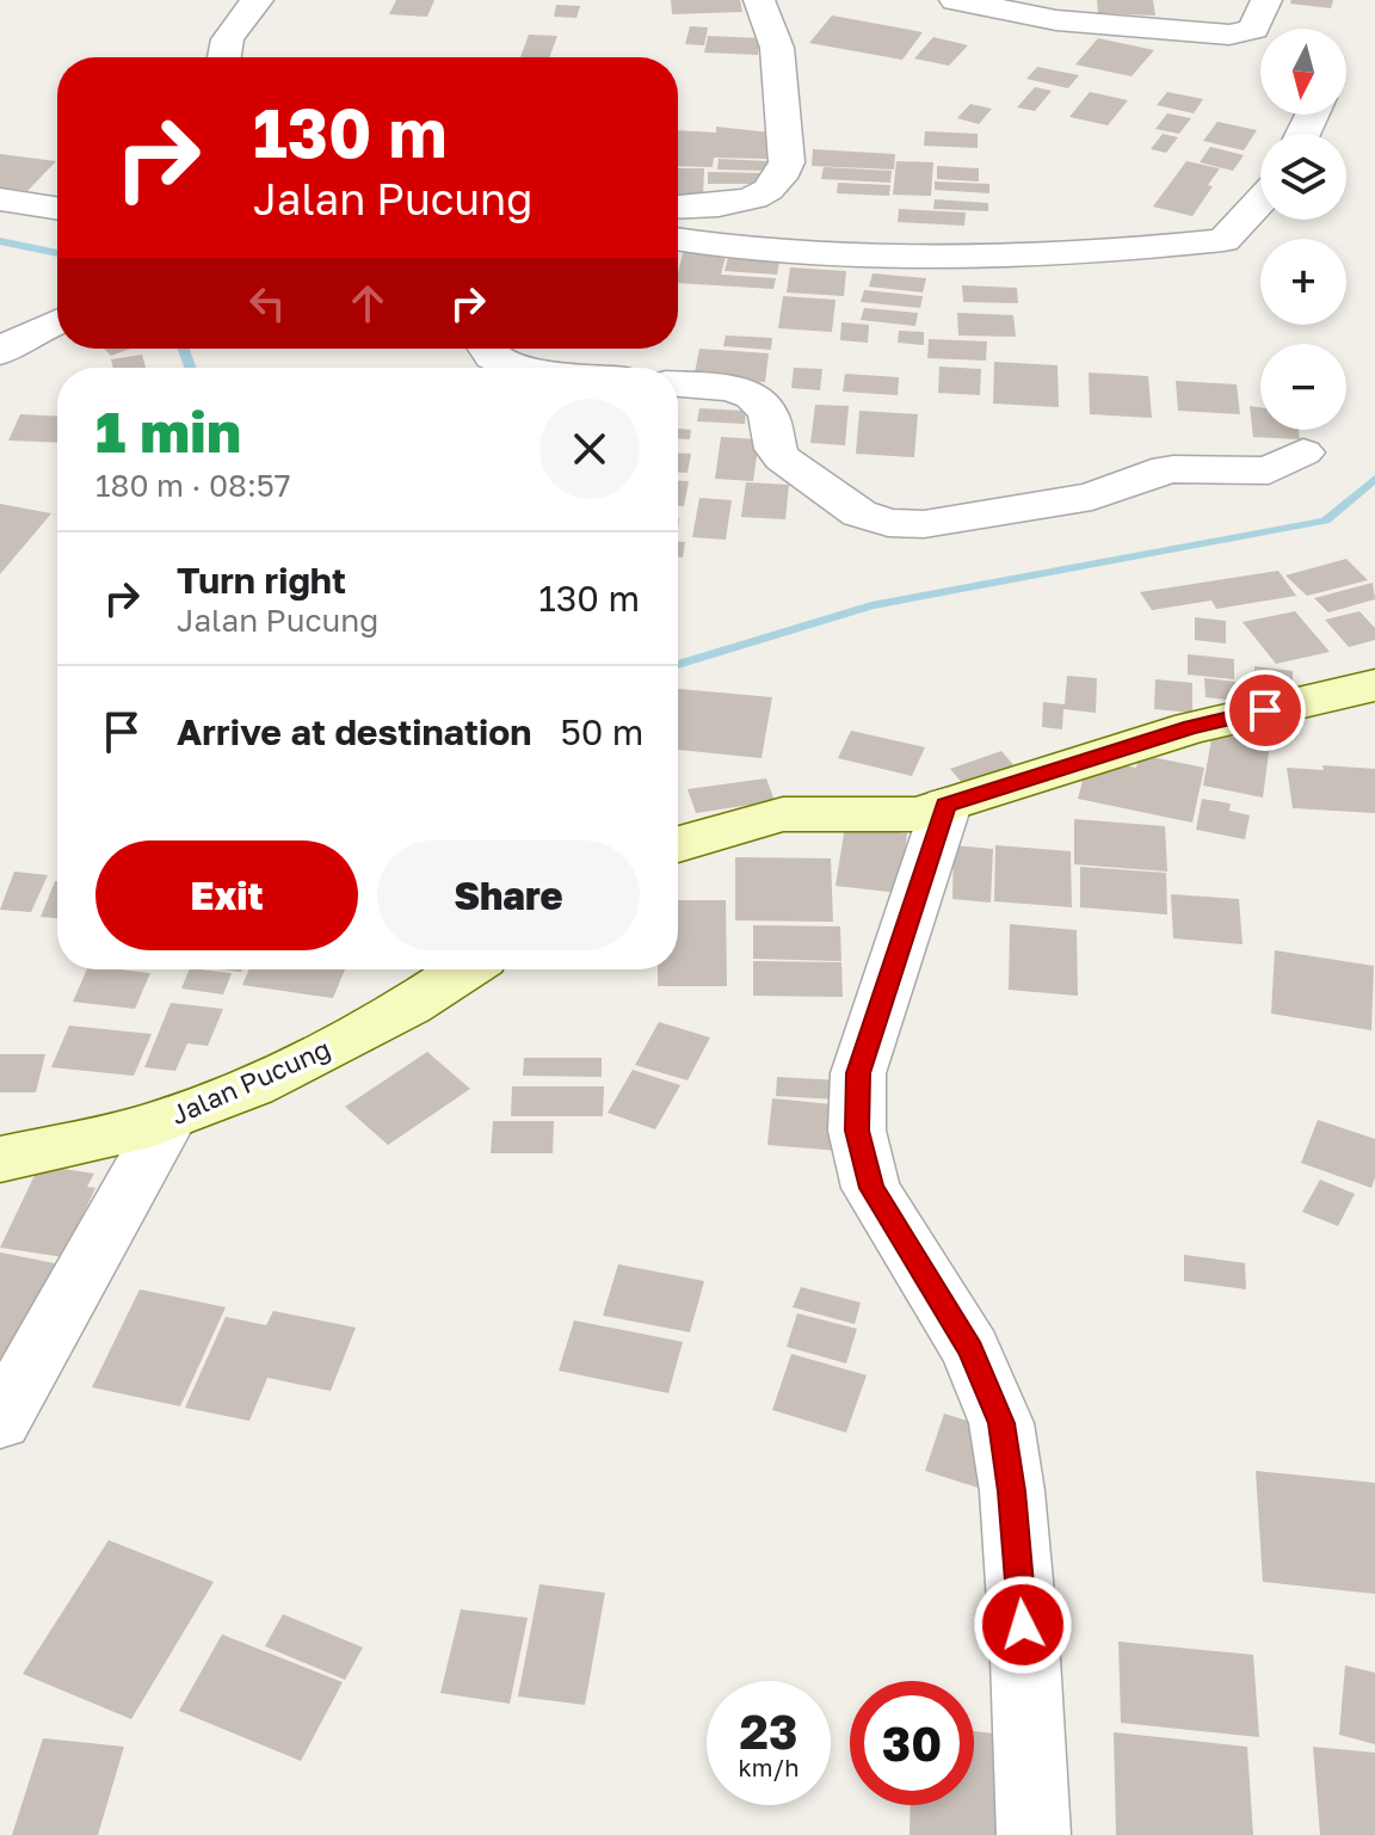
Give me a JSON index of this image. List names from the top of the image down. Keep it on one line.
{"streets":{"main road":["Jalan Pucung"]},"north":"bottom","page":{"map_buttons":["+","−"],"turn":["130 m","Jalan Pucung"],"heading":["1 min","180 m · 08:57"],"list":[{"name":"Turn right","note":"Jalan Pucung","value":"130 m"},{"name":"Arrive at destination","value":"50 m"}],"buttons":["Exit","Share"],"speed":"23 km/h","limit":"30"}}
